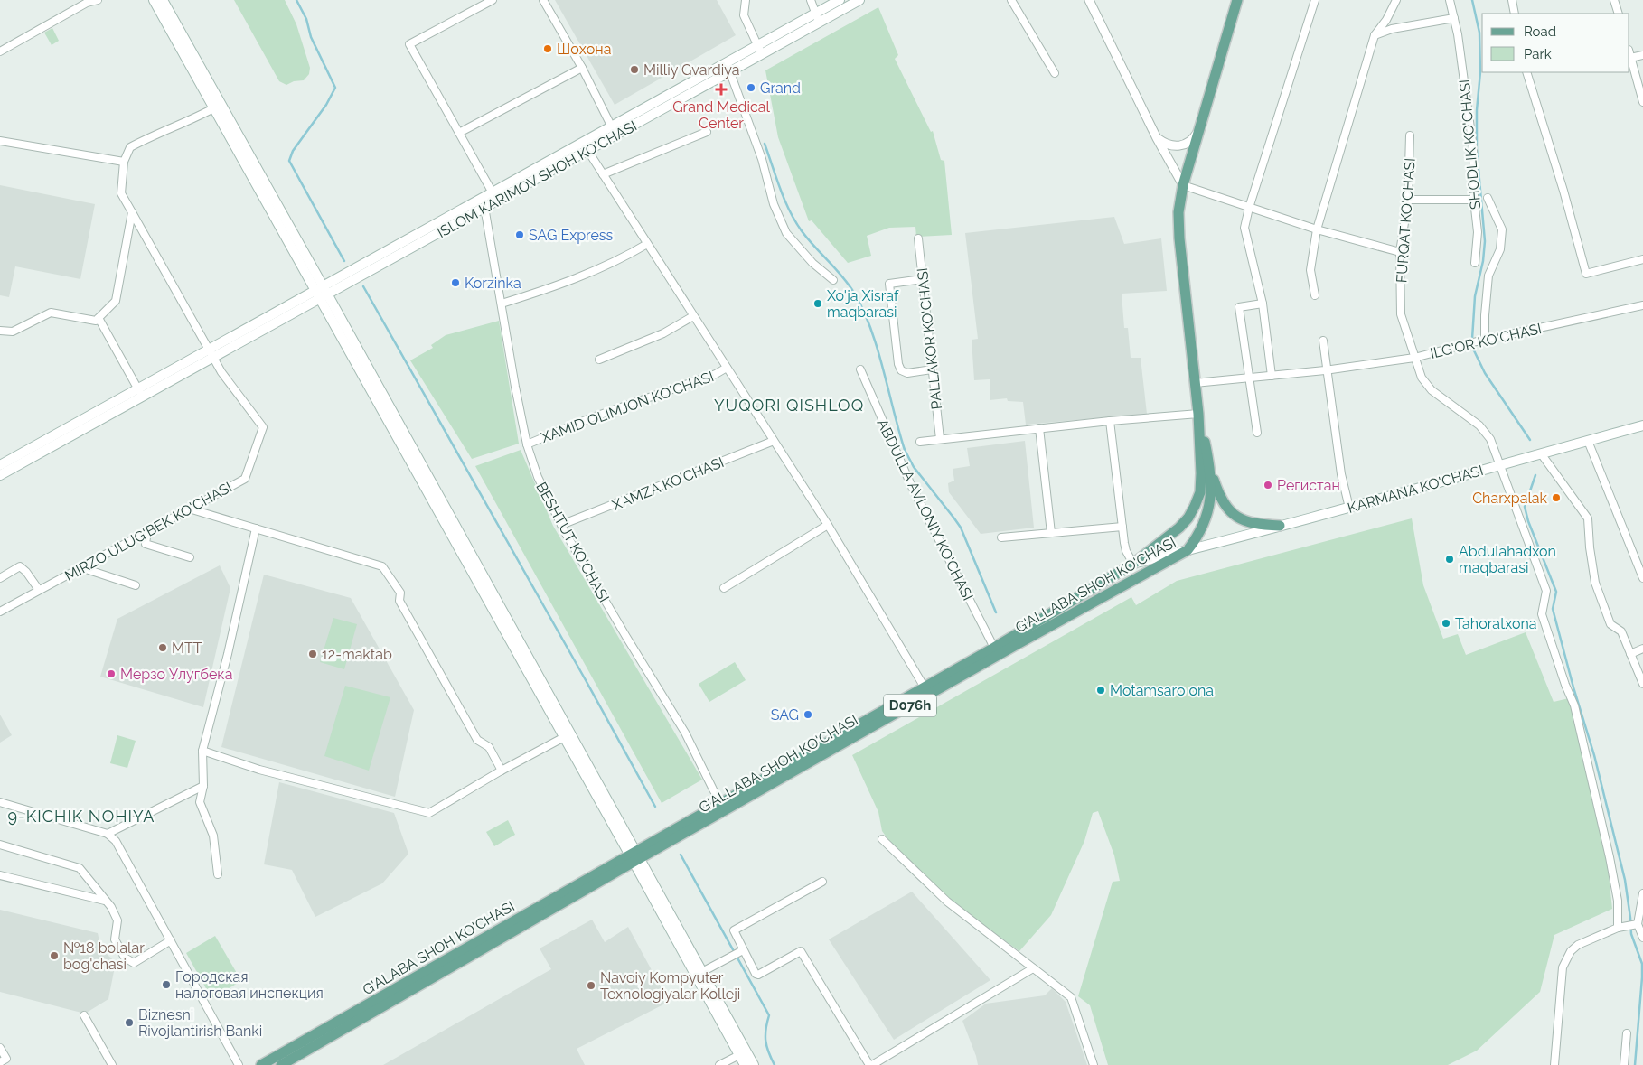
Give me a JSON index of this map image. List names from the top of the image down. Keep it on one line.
{"streets":{"main road":["ISLOM KARIMOV SHOH KO'CHASI","KARMANA KO'CHASI","G'ALLABA SHOH KO'CHASI","D076h","G'ALABA SHOH KO'CHASI"],"street":["SHODLIK KO'CHASI","FURQAT KO'CHASI","PALLAKOR KO'CHASI","ILG'OR KO'CHASI","XAMID OLIMJON KO'CHASI","XAMZA KO'CHASI","ABDULLA AVLONIY KO'CHASI","MIRZO ULUG'BEK KO'CHASI","BESHTUT KO'CHASI"]},"crossings":[["ISLOM KARIMOV SHOH KO'CHASI","MIRZO ULUG'BEK KO'CHASI"],["ISLOM KARIMOV SHOH KO'CHASI","BESHTUT KO'CHASI"],["FURQAT KO'CHASI","ILG'OR KO'CHASI"],["FURQAT KO'CHASI","KARMANA KO'CHASI"],["XAMID OLIMJON KO'CHASI","BESHTUT KO'CHASI"],["XAMZA KO'CHASI","BESHTUT KO'CHASI"],["KARMANA KO'CHASI","G'ALLABA SHOH KO'CHASI"],["ABDULLA AVLONIY KO'CHASI","G'ALLABA SHOH KO'CHASI"],["BESHTUT KO'CHASI","G'ALLABA SHOH KO'CHASI"],["G'ALLABA SHOH KO'CHASI","G'ALABA SHOH KO'CHASI"]],"districts":["YUQORI QISHLOQ","9-KICHIK NOHIYA"],"places":{"other":["Шохона","Milliy Gvardiya","Grand","SAG Express","Korzinka","Xo'ja Xisraf maqbarasi","Регистан","Charxpalak","Abdulahadxon maqbarasi","Tahoratxona","MTT","12-maktab","Мерзо Улугбека","Motamsaro ona","SAG","№18 bolalar bog'chasi","Городская налоговая инспекция","Navoiy Kompyuter Texnologiyalar Kolleji","Biznesni Rivojlantirish Banki"],"health":["Grand Medical Center"]},"legend":["Road","Park"]}
